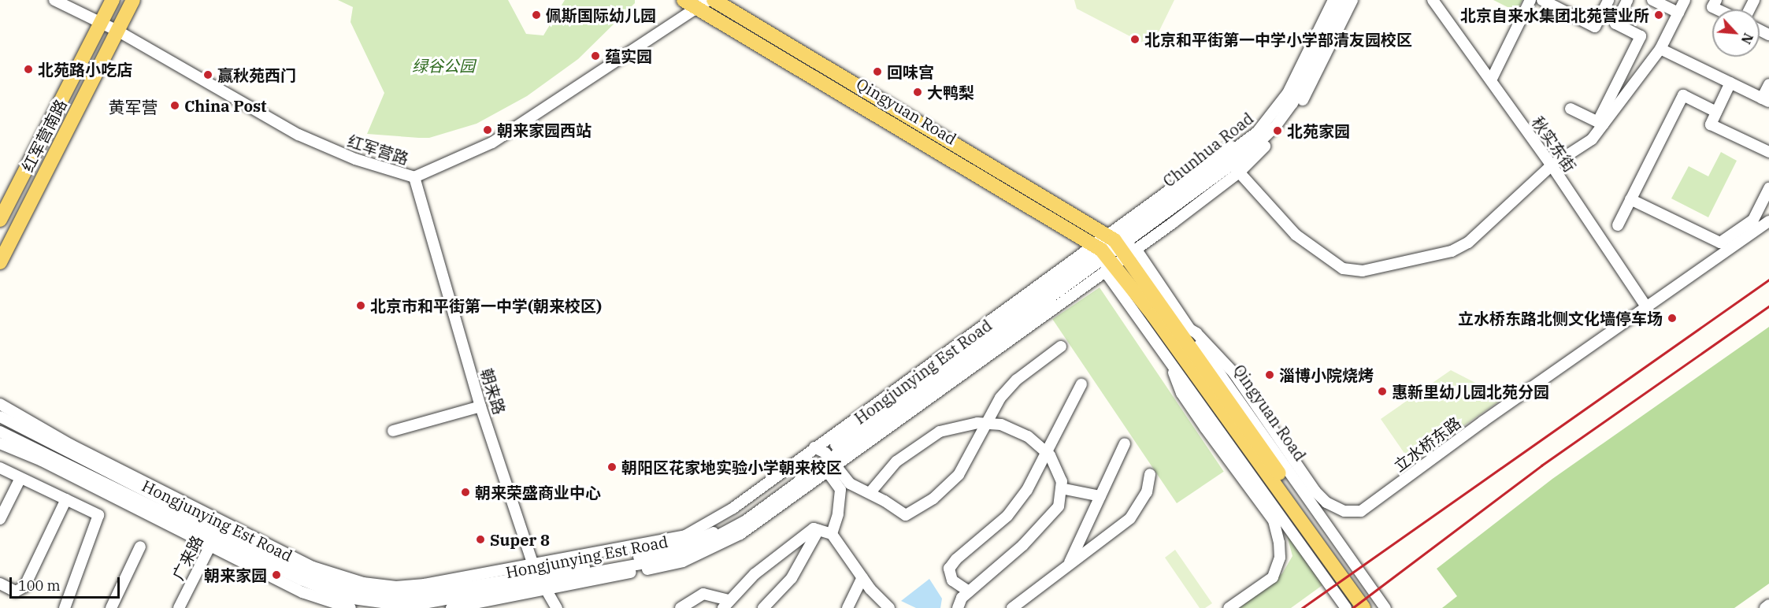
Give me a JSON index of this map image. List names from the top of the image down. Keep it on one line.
{"streets":{"main road":["Qingyuan Road","红军营南路"],"street":["秋实东街","红军营路","Chunhua Road","Hongjunying Est Road","朝来路","立水桥东路","广来路"]},"crossings":[["Qingyuan Road","红军营路"],["Qingyuan Road","Chunhua Road"],["Qingyuan Road","Hongjunying Est Road"],["Qingyuan Road","立水桥东路"],["红军营南路","红军营路"],["秋实东街","立水桥东路"],["红军营路","朝来路"],["Chunhua Road","Hongjunying Est Road"],["Hongjunying Est Road","朝来路"],["Hongjunying Est Road","广来路"]],"districts":["黄军营"],"parks":["绿谷公园"],"places":["佩斯国际幼儿园","北京自来水集团北苑营业所","北京和平街第一中学小学部清友园校区","蕴实园","北苑路小吃店","回味宫","赢秋苑西门","大鸭梨","China Post","朝来家园西站","北苑家园","北京市和平街第一中学(朝来校区)","立水桥东路北侧文化墙停车场","淄博小院烧烤","惠新里幼儿园北苑分园","朝阳区花家地实验小学朝来校区","朝来荣盛商业中心","Super 8","朝来家园"],"scale_bar":"100 m","north":"bottom right"}
